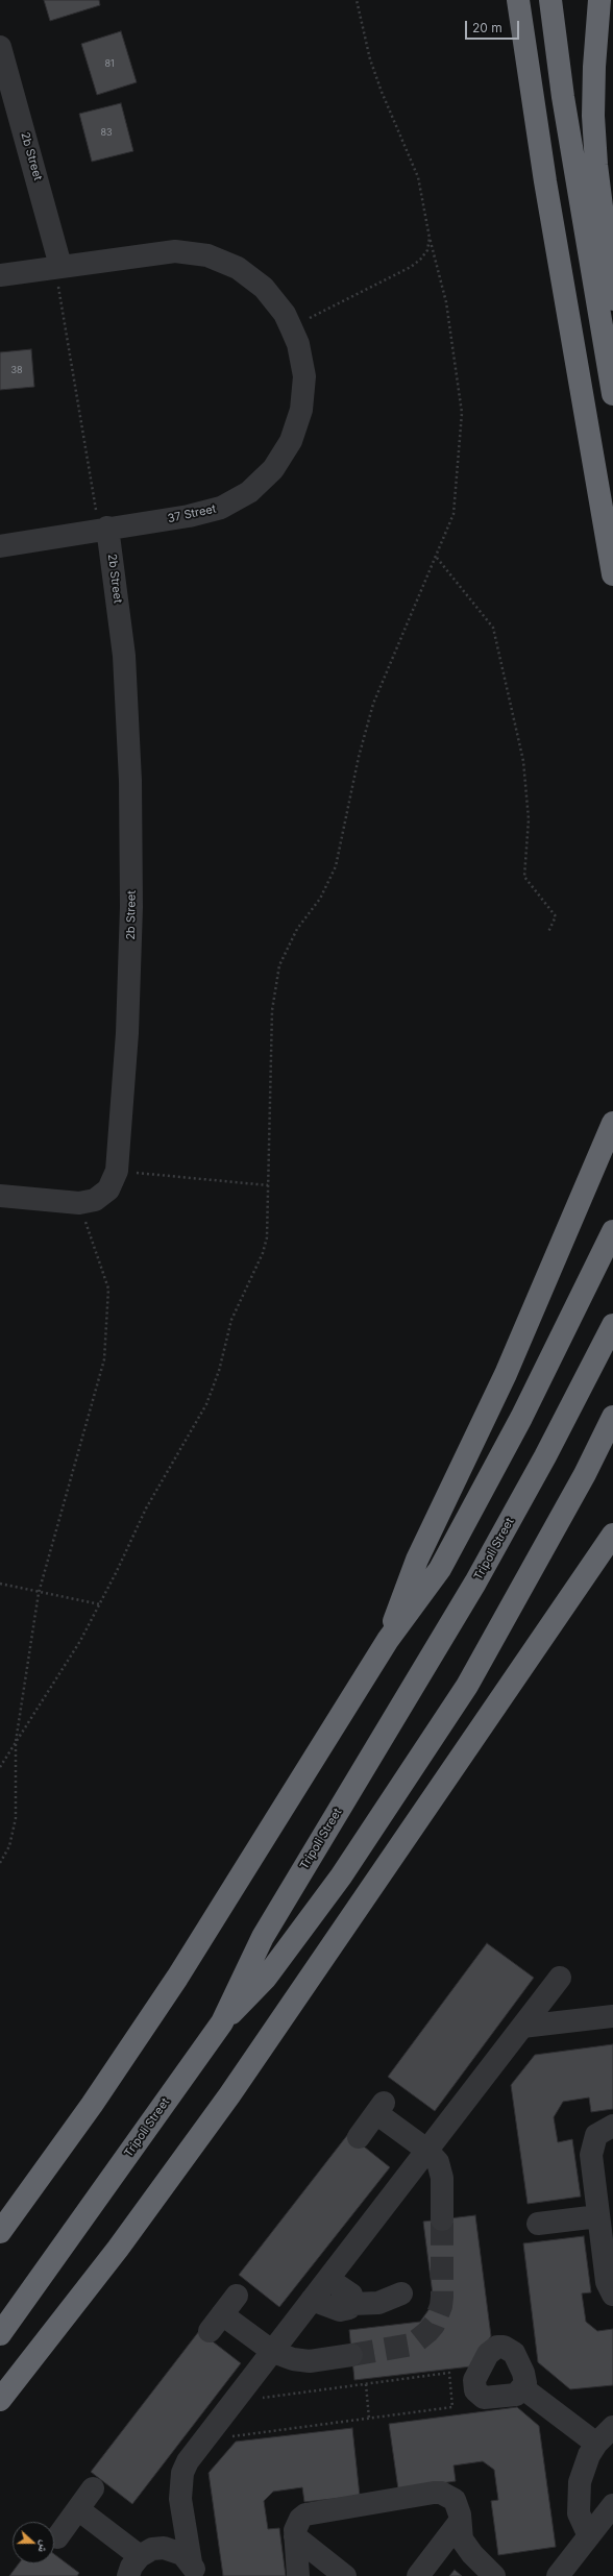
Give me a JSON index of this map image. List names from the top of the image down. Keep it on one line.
{"streets":{"highway":["Tripoli Street"],"street":["2b Street","37 Street"]},"crossings":[["2b Street","37 Street"]],"house_numbers":["81","83","38"],"scale_bar":"20 m","north":"right"}
